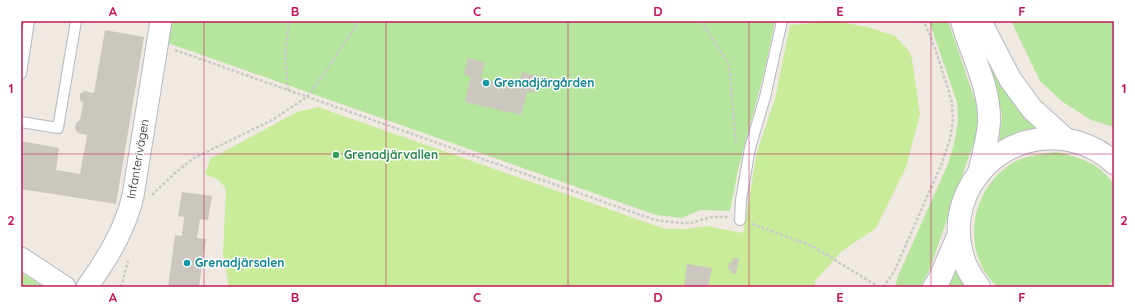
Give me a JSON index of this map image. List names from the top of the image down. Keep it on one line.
{"streets":{"street":["Infanterivägen"]},"places":["Grenadjärgården","Grenadjärvallen","Grenadjärsalen"],"grid":{"columns":["A","B","C","D","E","F"],"rows":["1","2"]}}
